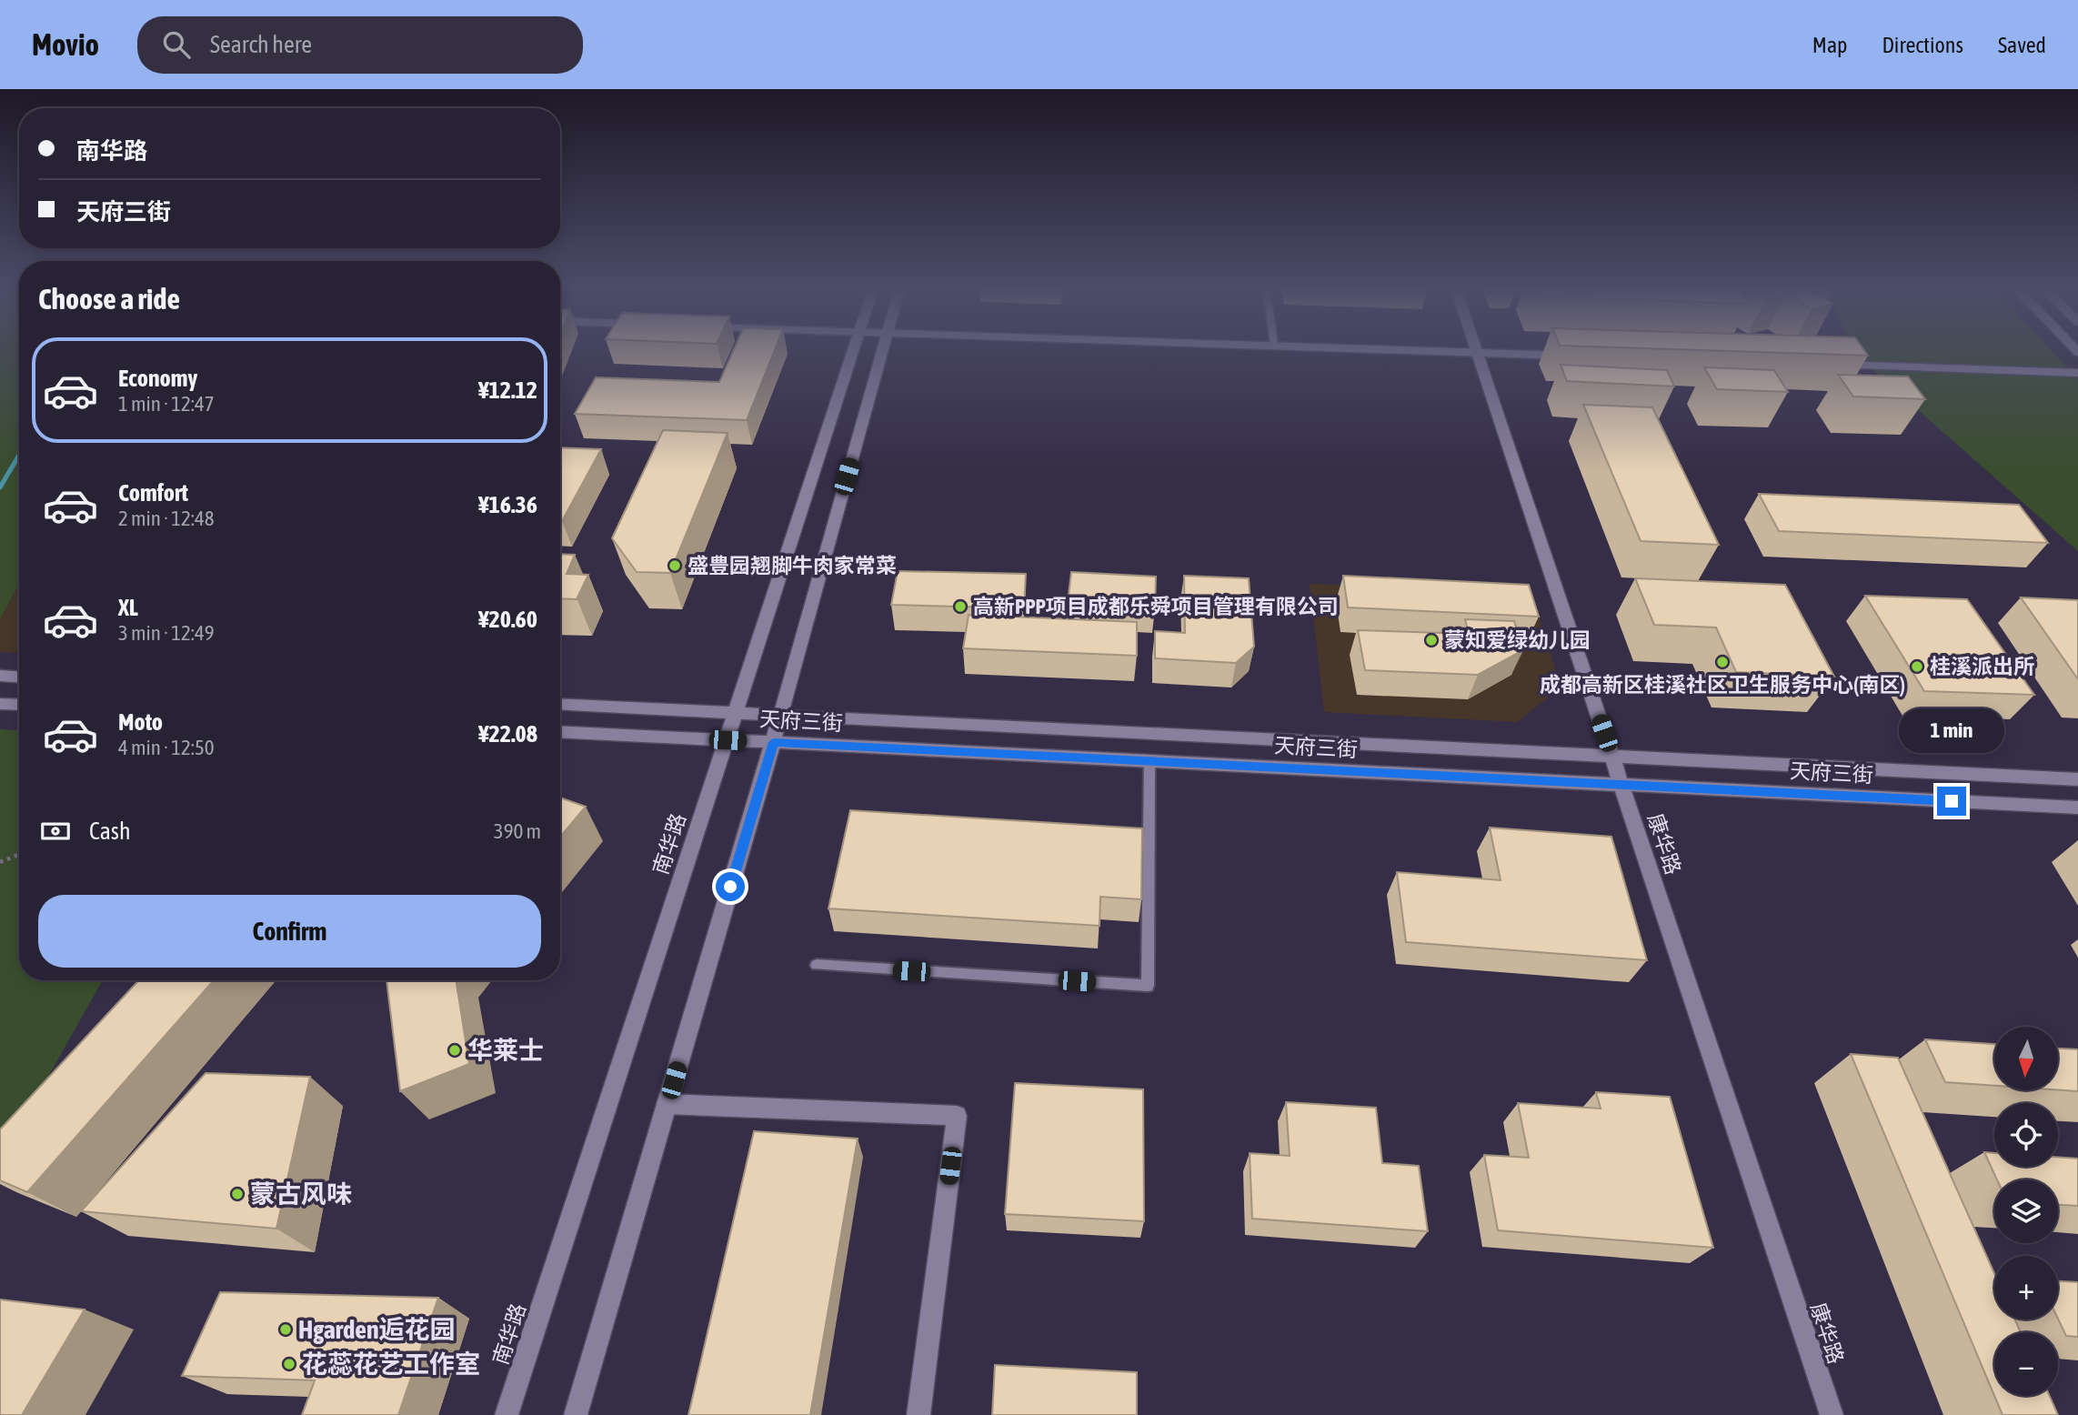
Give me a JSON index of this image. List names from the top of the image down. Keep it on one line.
{"streets":{"street":["天府三街","南华路","康华路"]},"crossings":[["天府三街","南华路"],["天府三街","康华路"]],"places":["盛豊园翘脚牛肉家常菜","高新PPP项目成都乐舜项目管理有限公司","蒙知爱绿幼儿园","成都高新区桂溪社区卫生服务中心(南区)","桂溪派出所","华莱士","蒙古风味","Hgarden逅花园","花蕊花艺工作室"],"north":"bottom","page":{"header":"Movio","search":"Search here","nav":["Map","Directions","Saved"],"banner":["南华路","天府三街"],"heading":"Choose a ride","list":[{"name":"Economy","note":"1 min · 12:47","value":"¥12.12"},{"name":"Comfort","note":"2 min · 12:48","value":"¥16.36"},{"name":"XL","note":"3 min · 12:49","value":"¥20.60"},{"name":"Moto","note":"4 min · 12:50","value":"¥22.08"}],"bubble":"1 min","pay":["Cash","390 m"],"buttons":"Confirm","map_buttons":["+","−"]}}
